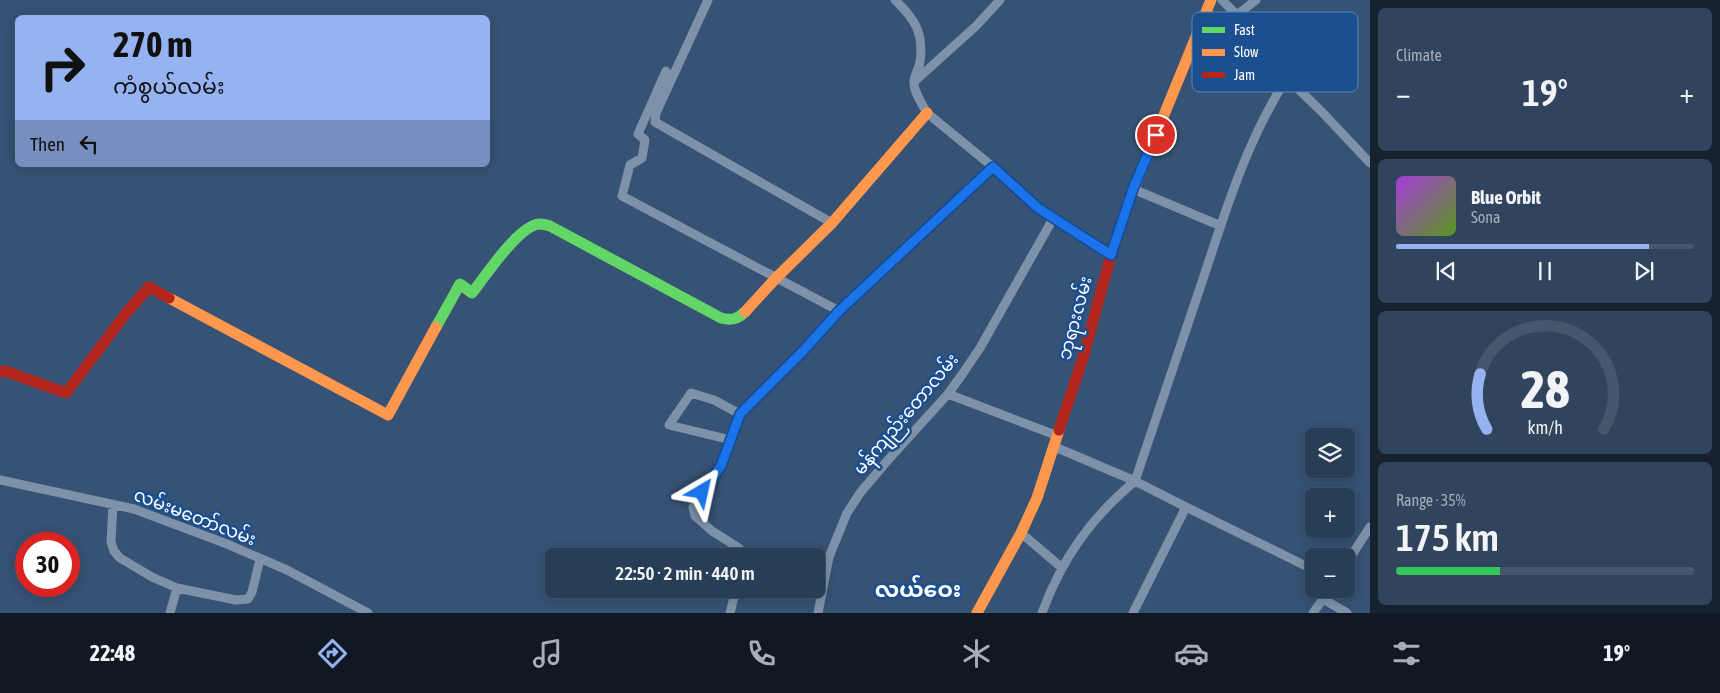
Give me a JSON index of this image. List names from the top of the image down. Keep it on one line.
{"streets":{"street":["ဘုရားလမ်း","မန်ကျည်းတောလမ်း","လမ်းမတော်လမ်း"]},"districts":["လယ်ဝေး"],"legend":["Fast","Slow","Jam"],"page":{"tile":["Climate",["Range · 35%","175 km"]],"turn":["270 m","ကံစွယ်လမ်း"],"heat":["−","19°","+"],"then":"Then","song":["Blue Orbit","Sona"],"map_buttons":["+","−"],"limit":"30","trip":"22:50 · 2 min · 440 m","tabs":["22:48","19°"],"gauge":["28","km/h"]}}
